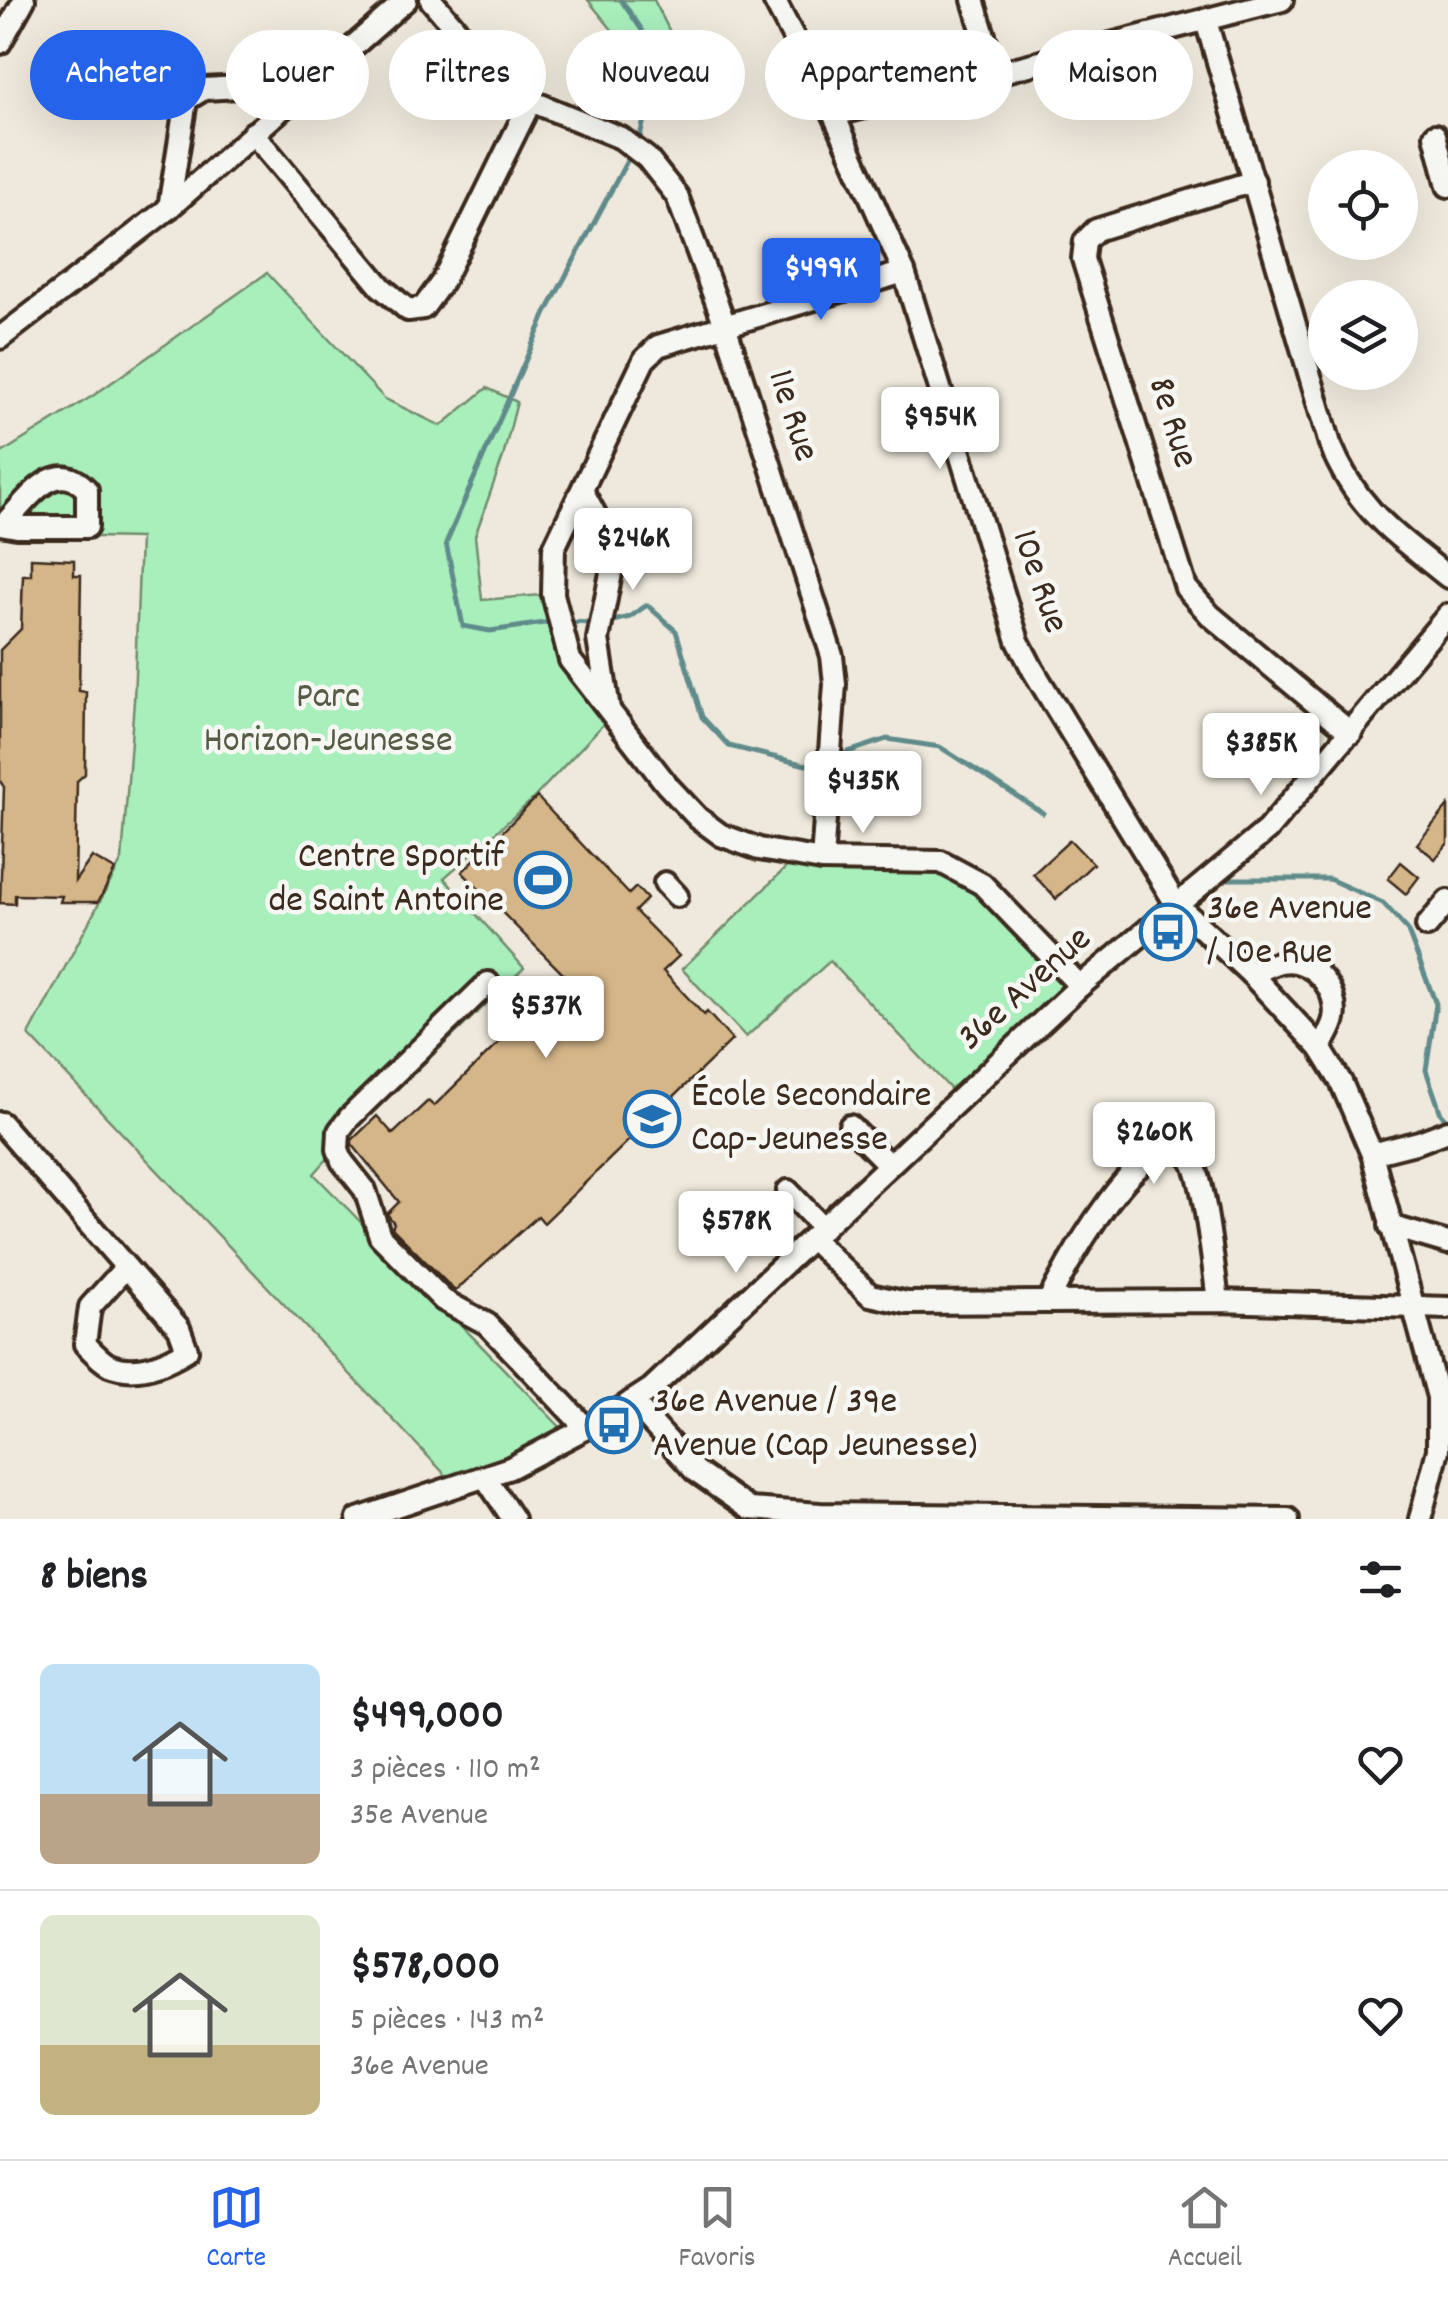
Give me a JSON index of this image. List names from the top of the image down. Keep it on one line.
{"streets":{"street":["11e Rue","8e Rue","10e Rue","36e Avenue"]},"crossings":[["8e Rue","36e Avenue"],["10e Rue","36e Avenue"]],"parks":["Parc Horizon-Jeunesse"],"places":{"sports":["Centre Sportif de Saint Antoine"],"bus stop":["36e Avenue / 10e Rue","36e Avenue / 39e Avenue (Cap Jeunesse)"],"school or university":["École Secondaire Cap-Jeunesse"]},"page":{"chip":["Acheter","Louer","Filtres","Nouveau","Appartement","Maison"],"price":["$499K","$954K","$246K","$385K","$435K","$537K","$260K","$578K"],"heading":"8 biens","list":[{"name":"$499,000","note":"3 pièces · 110 m² · 35e Avenue"},{"name":"$578,000","note":"5 pièces · 143 m² · 36e Avenue"}],"tabs":["Carte","Favoris","Accueil"]}}
